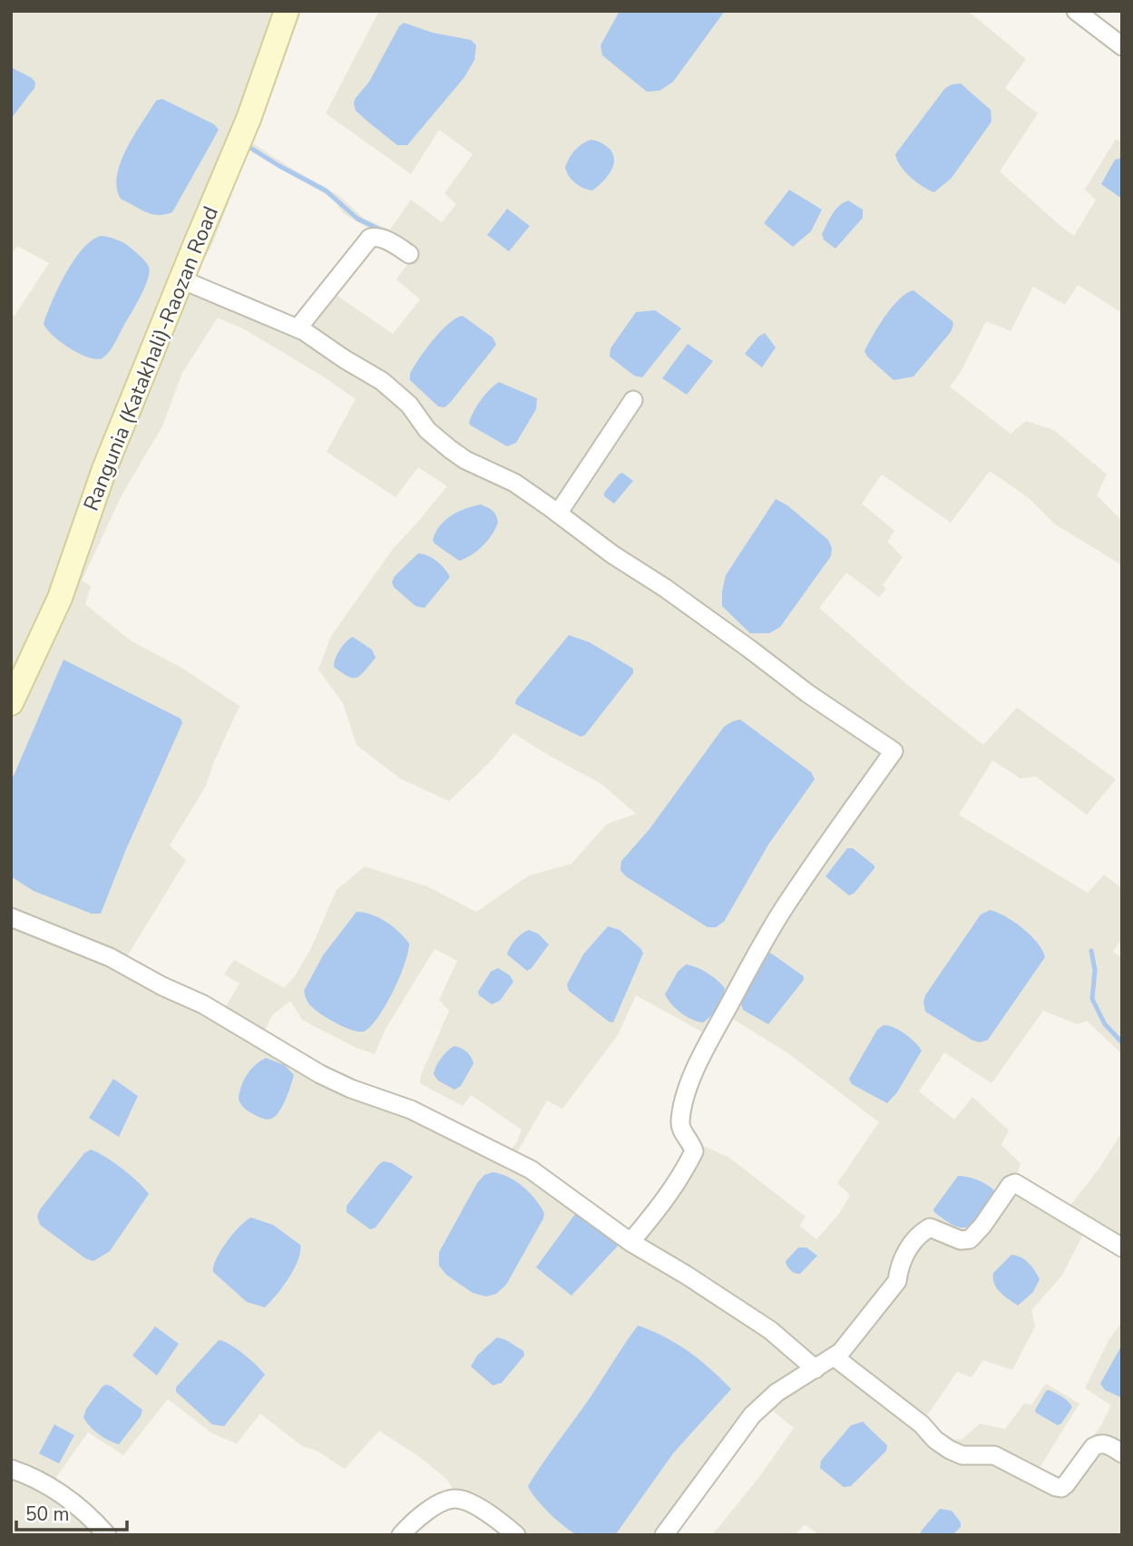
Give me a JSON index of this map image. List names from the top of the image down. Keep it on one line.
{"streets":{"main road":["Rangunia (Katakhali)-Raozan Road"]},"scale_bar":"50 m"}
